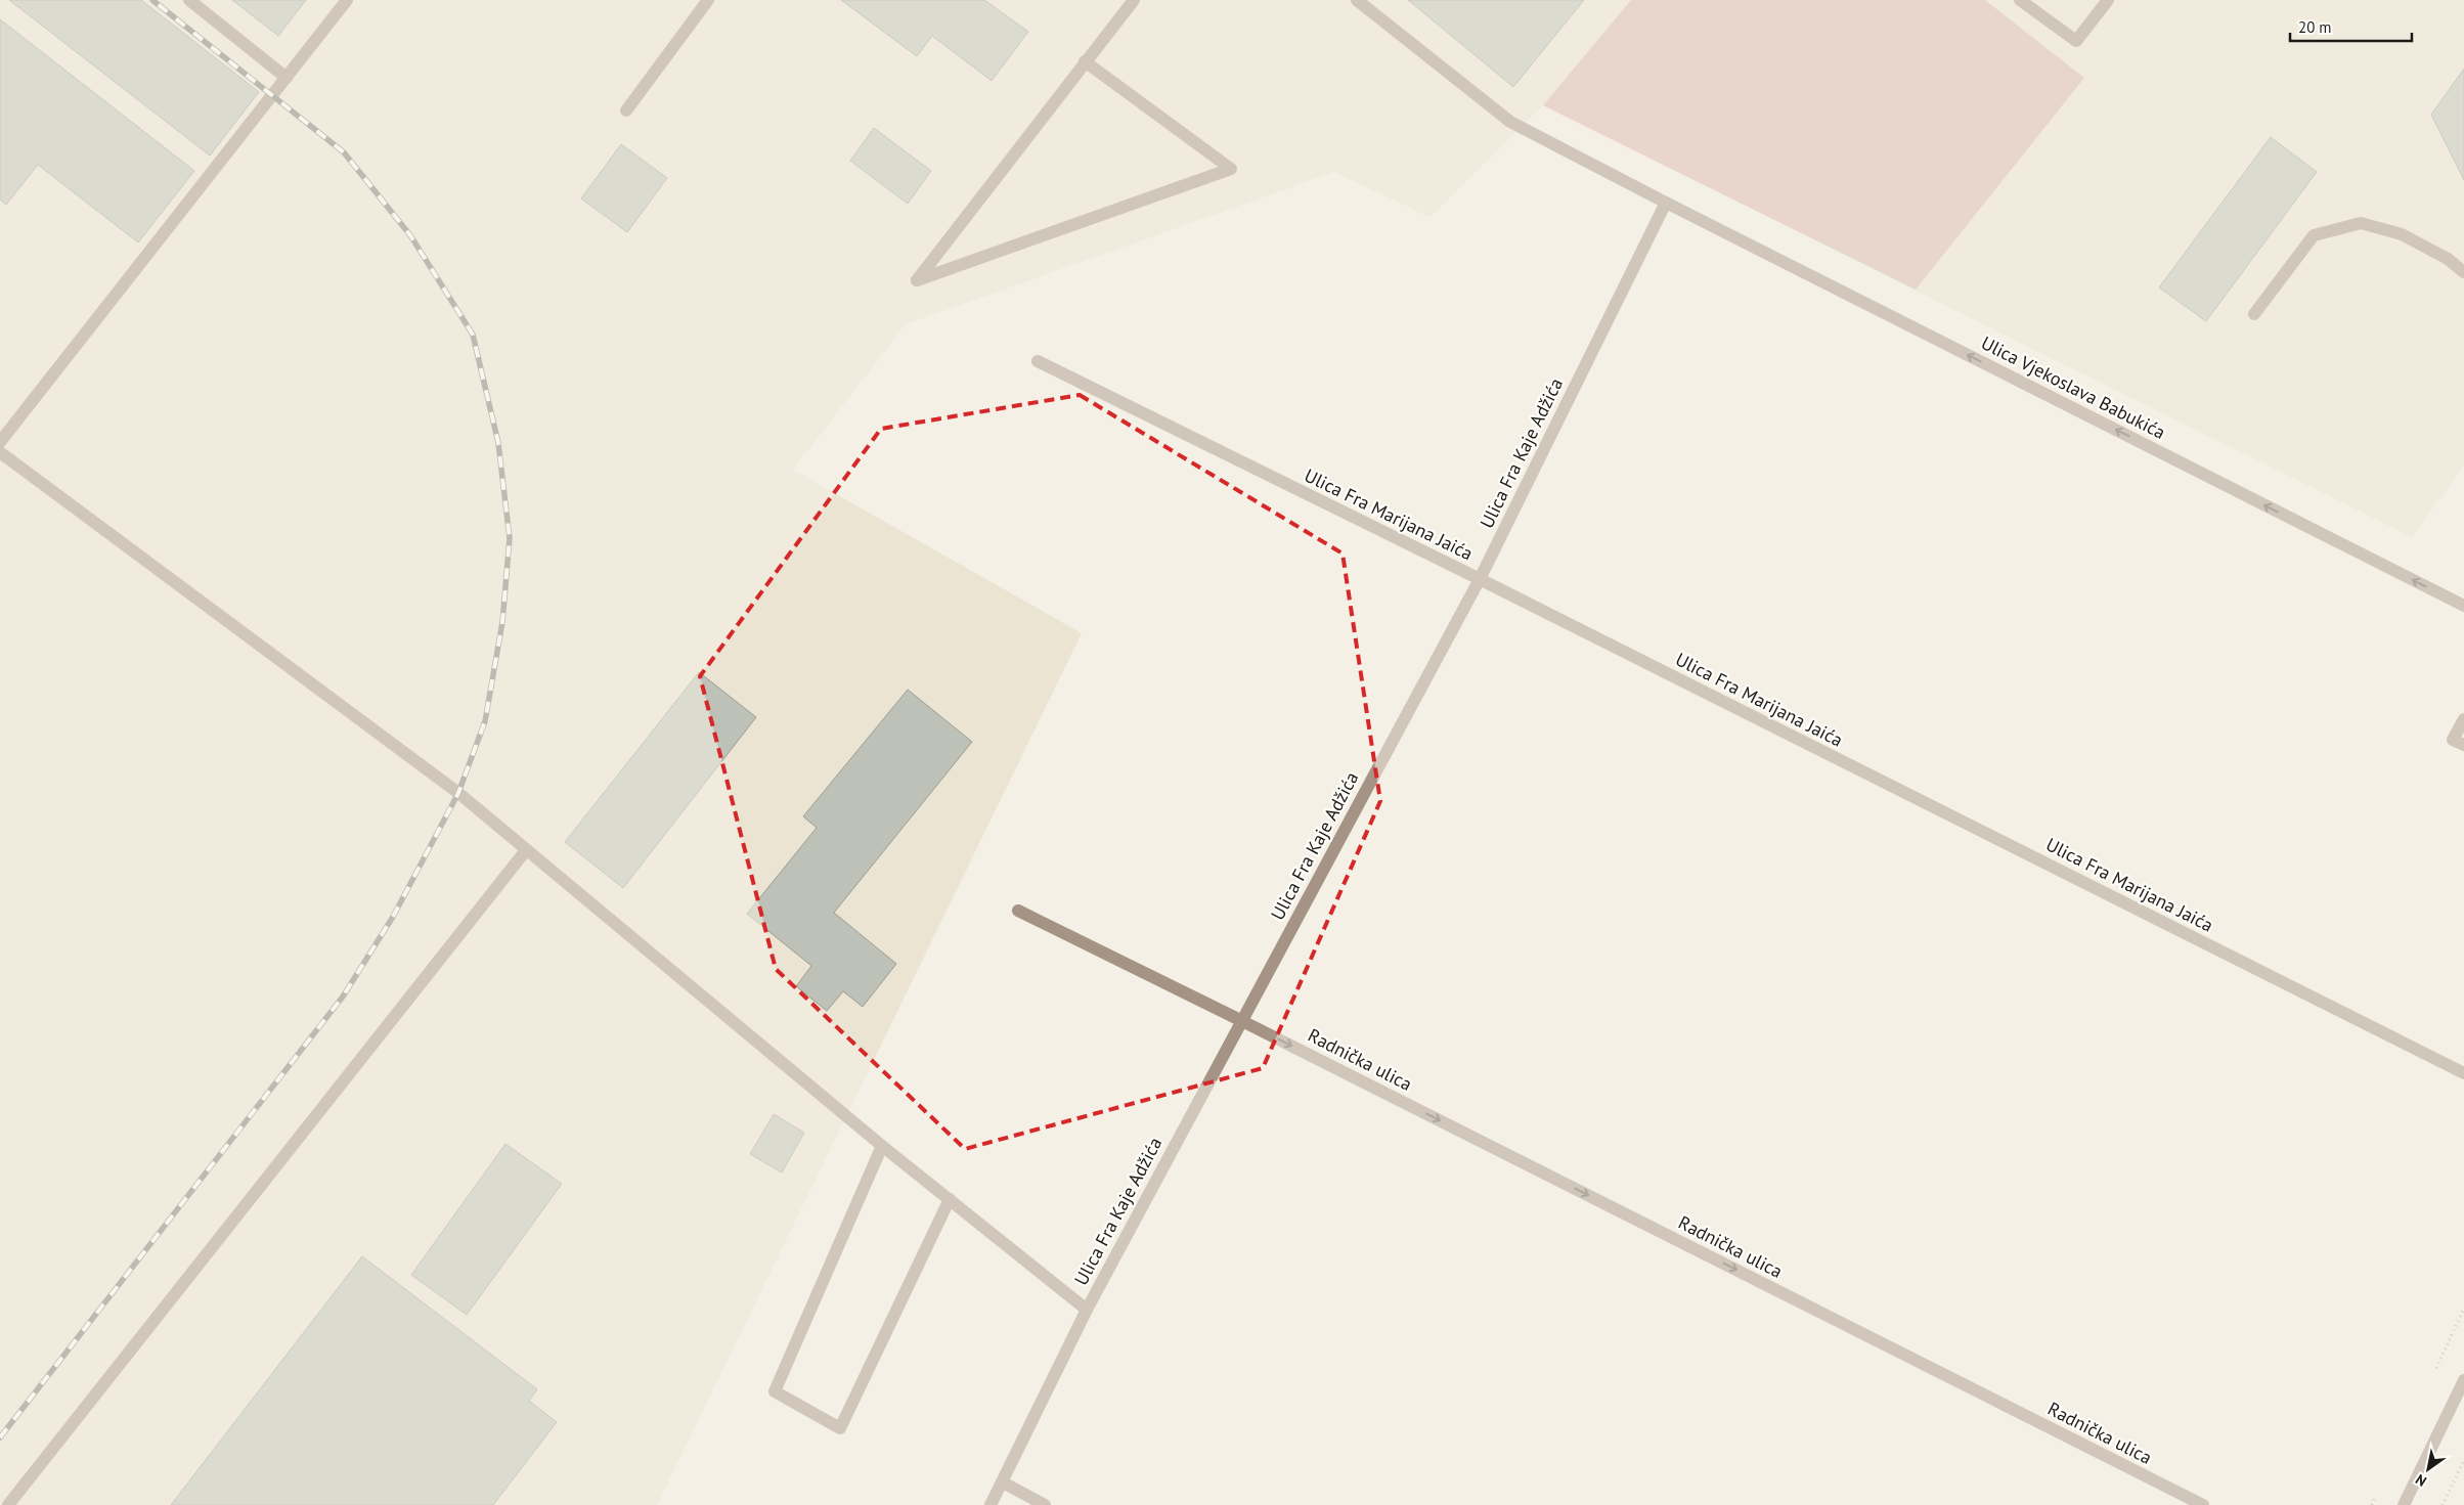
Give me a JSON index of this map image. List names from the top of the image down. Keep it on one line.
{"streets":{"street":["Ulica Vjekoslava Babukića","Ulica Fra Kaje Adžića","Ulica Fra Marijana Jaića","Radnička ulica"]},"crossings":[["Ulica Vjekoslava Babukića","Ulica Fra Kaje Adžića"],["Ulica Fra Kaje Adžića","Ulica Fra Marijana Jaića"],["Ulica Fra Kaje Adžića","Radnička ulica"]],"one_way":["Ulica Vjekoslava Babukića","Radnička ulica"],"scale_bar":"20 m","north":"bottom left"}
